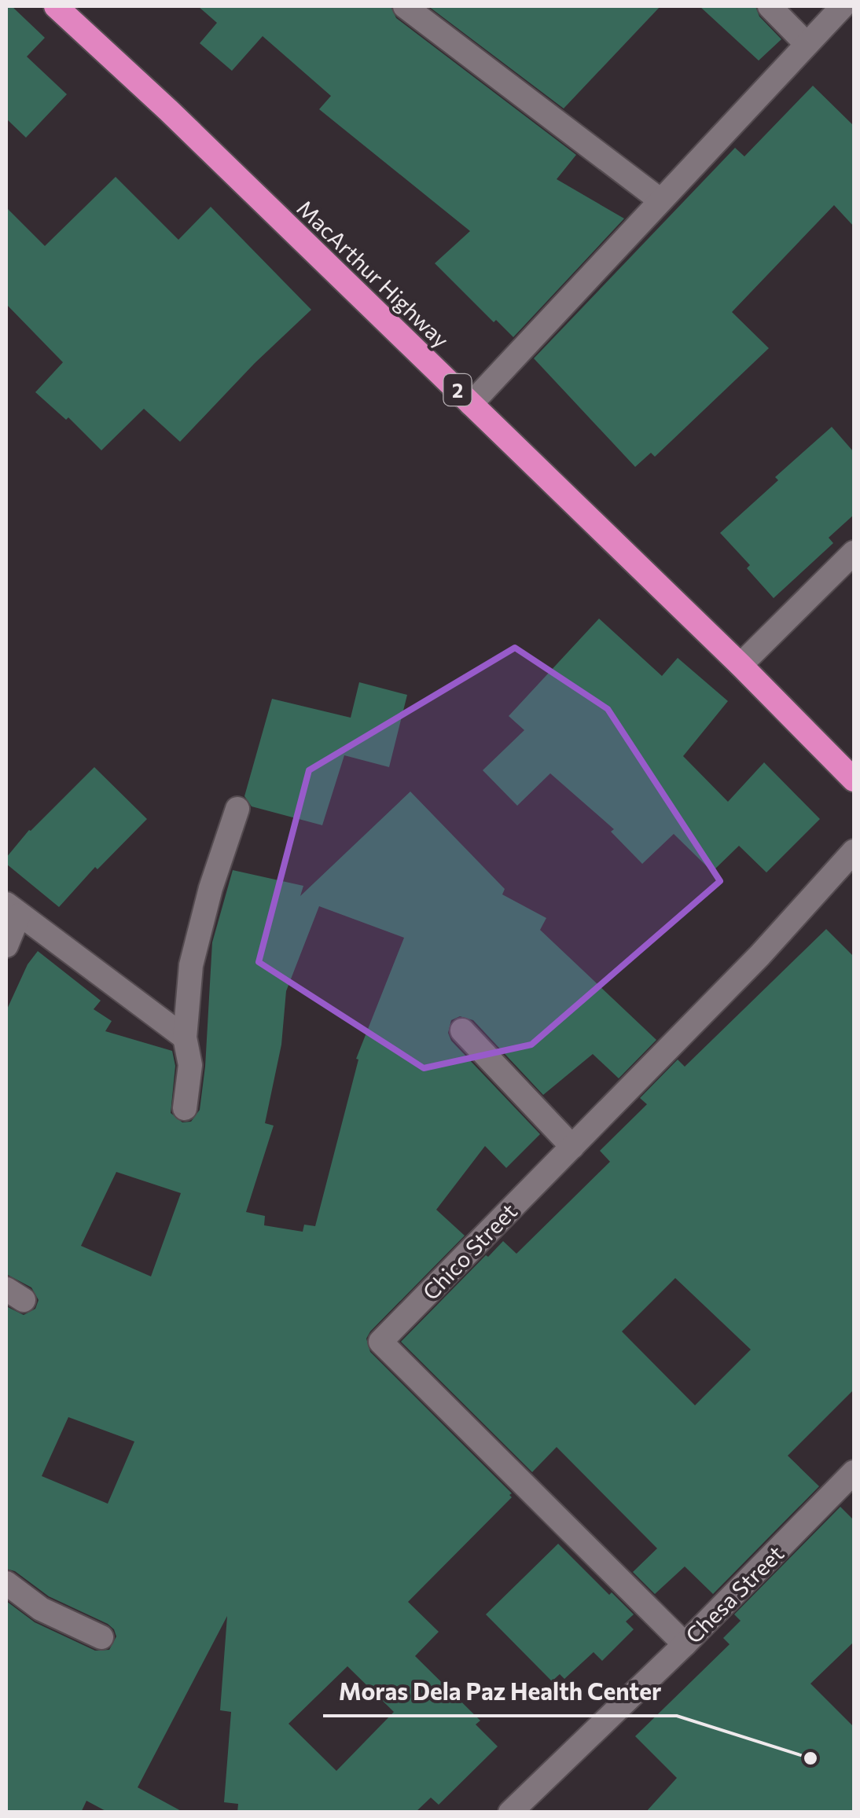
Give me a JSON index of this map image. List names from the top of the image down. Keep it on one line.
{"streets":{"highway":["MacArthur Highway","2"],"street":["Chico Street","Chesa Street"]},"crossings":[["Chico Street","Chesa Street"]],"places":["Moras Dela Paz Health Center"]}
